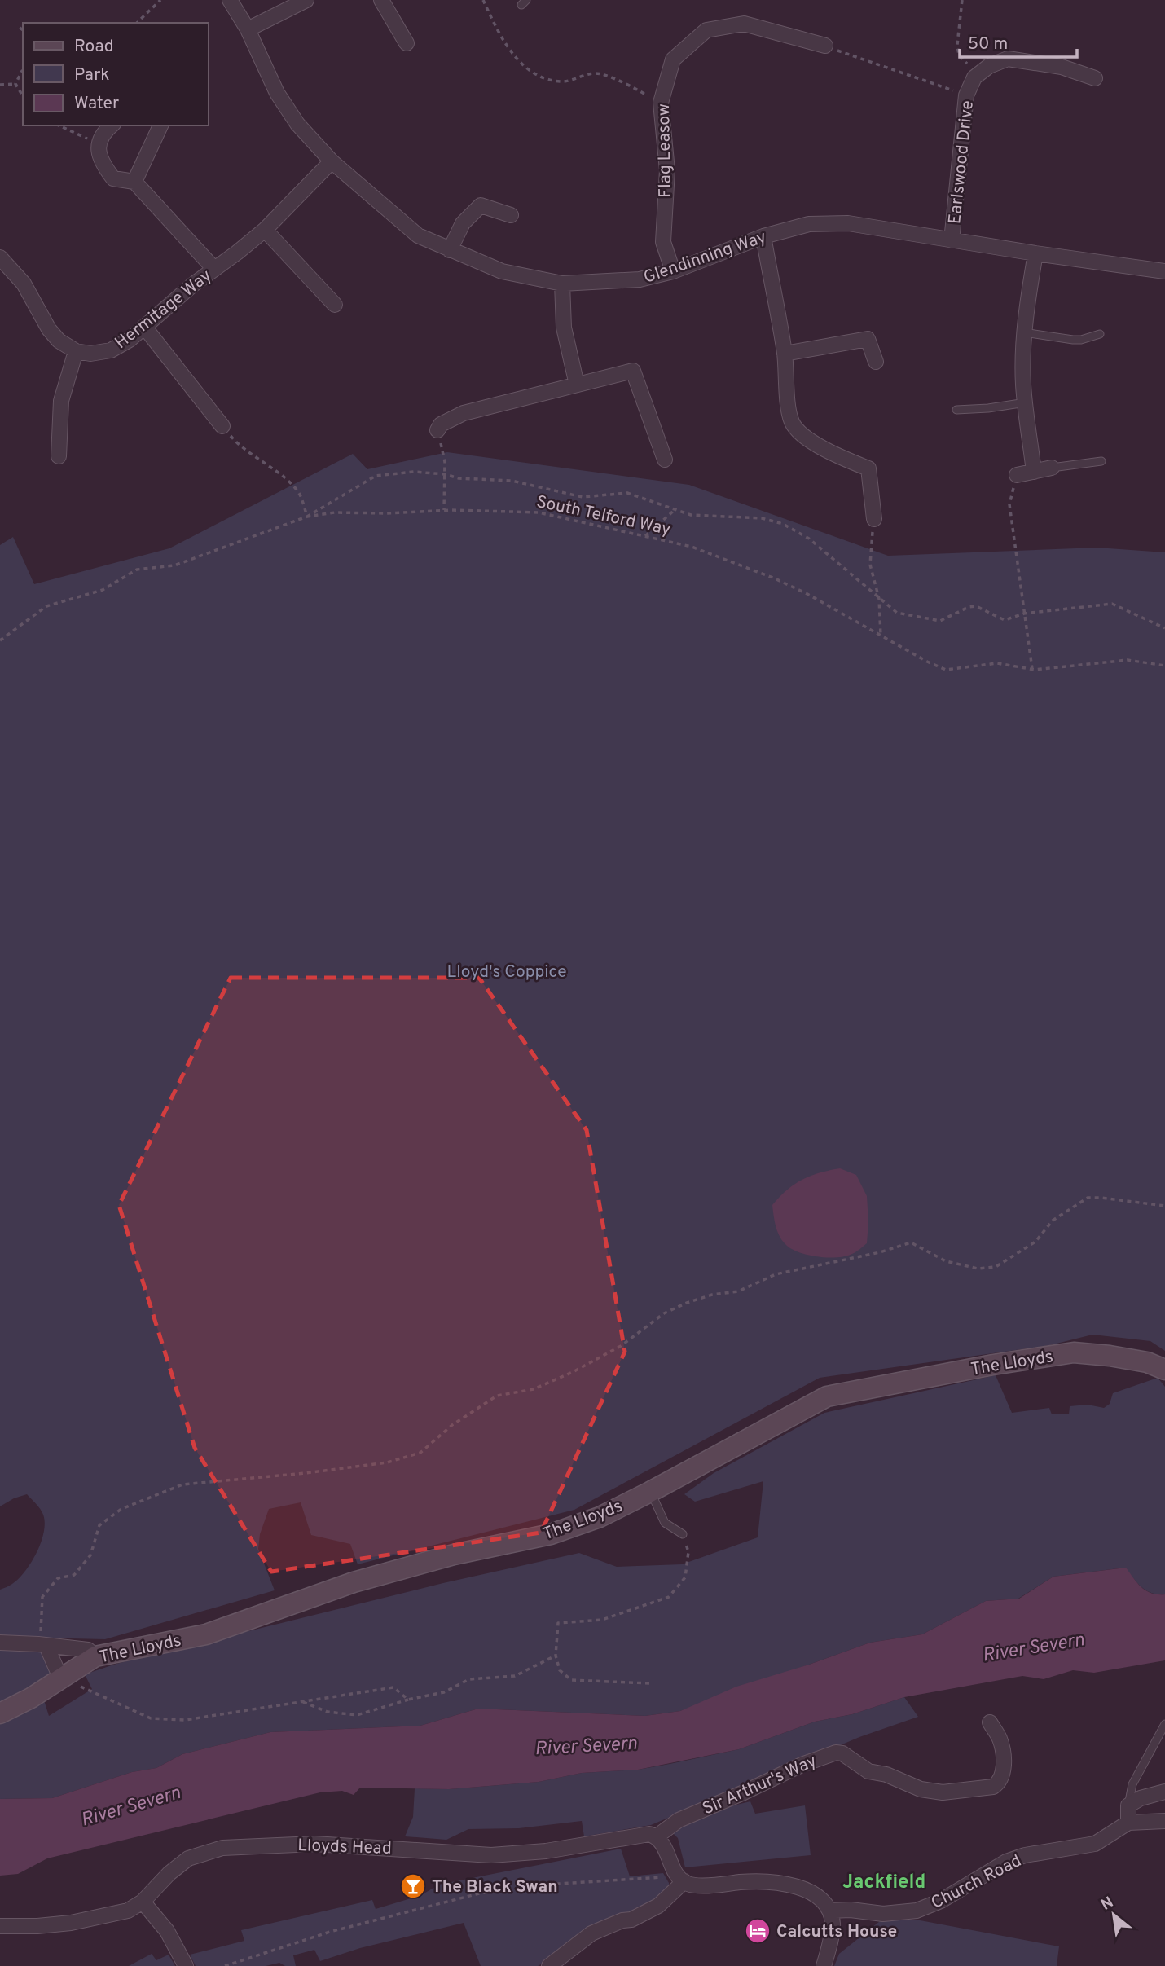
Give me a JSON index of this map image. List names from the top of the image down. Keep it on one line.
{"streets":{"street":["Flag Leasow","Earlswood Drive","Glendinning Way","Hermitage Way","The Lloyds","Sir Arthur's Way","Lloyds Head","Church Road"],"path":["South Telford Way"]},"crossings":[["Flag Leasow","Glendinning Way"],["Earlswood Drive","Glendinning Way"],["Glendinning Way","Hermitage Way"],["Sir Arthur's Way","Lloyds Head"]],"districts":["Jackfield"],"water":["River Severn"],"parks":["Lloyd's Coppice"],"places":{"bar":["The Black Swan"],"hotel":["Calcutts House"]},"legend":["Road","Park","Water"],"scale_bar":"50 m","north":"top left"}
